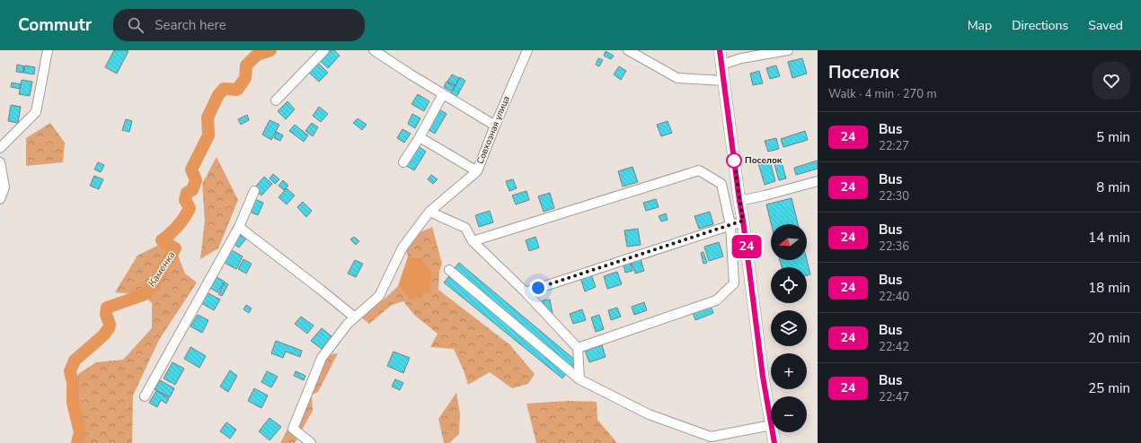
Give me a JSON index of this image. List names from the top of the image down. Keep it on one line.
{"streets":{"street":["Совхозная улица"]},"water":["Каменка"],"places":["Поселок"],"lines":["bus line 24"],"north":"left","page":{"header":"Commutr","search":"Search here","nav":["Map","Directions","Saved"],"on_map":"24","heading":["Поселок","Walk · 4 min · 270 m"],"list":[{"mark":"24","name":"Bus","note":"22:27","value":"5 min"},{"mark":"24","name":"Bus","note":"22:30","value":"8 min"},{"mark":"24","name":"Bus","note":"22:36","value":"14 min"},{"mark":"24","name":"Bus","note":"22:40","value":"18 min"},{"mark":"24","name":"Bus","note":"22:42","value":"20 min"},{"mark":"24","name":"Bus","note":"22:47","value":"25 min"}],"map_buttons":["+","−"]}}
